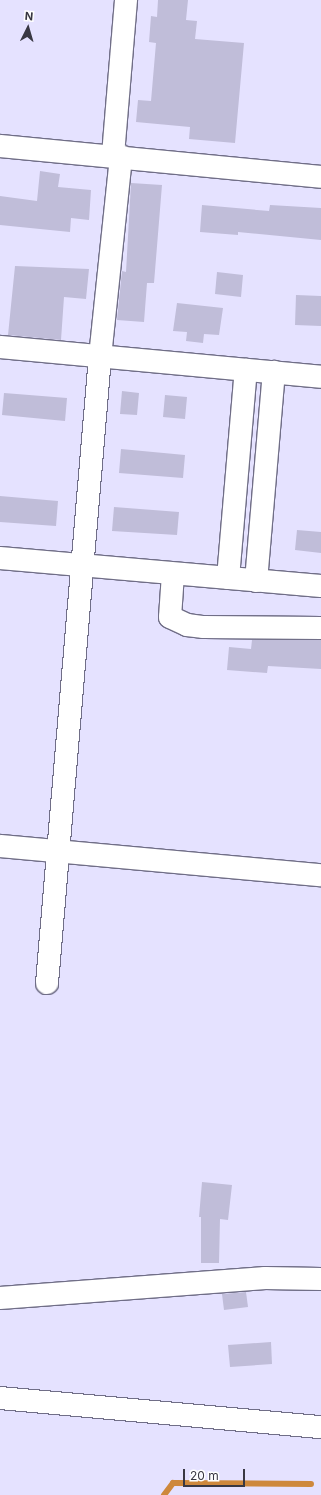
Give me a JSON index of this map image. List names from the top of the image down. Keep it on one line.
{"scale_bar":"20 m","north":"top"}
